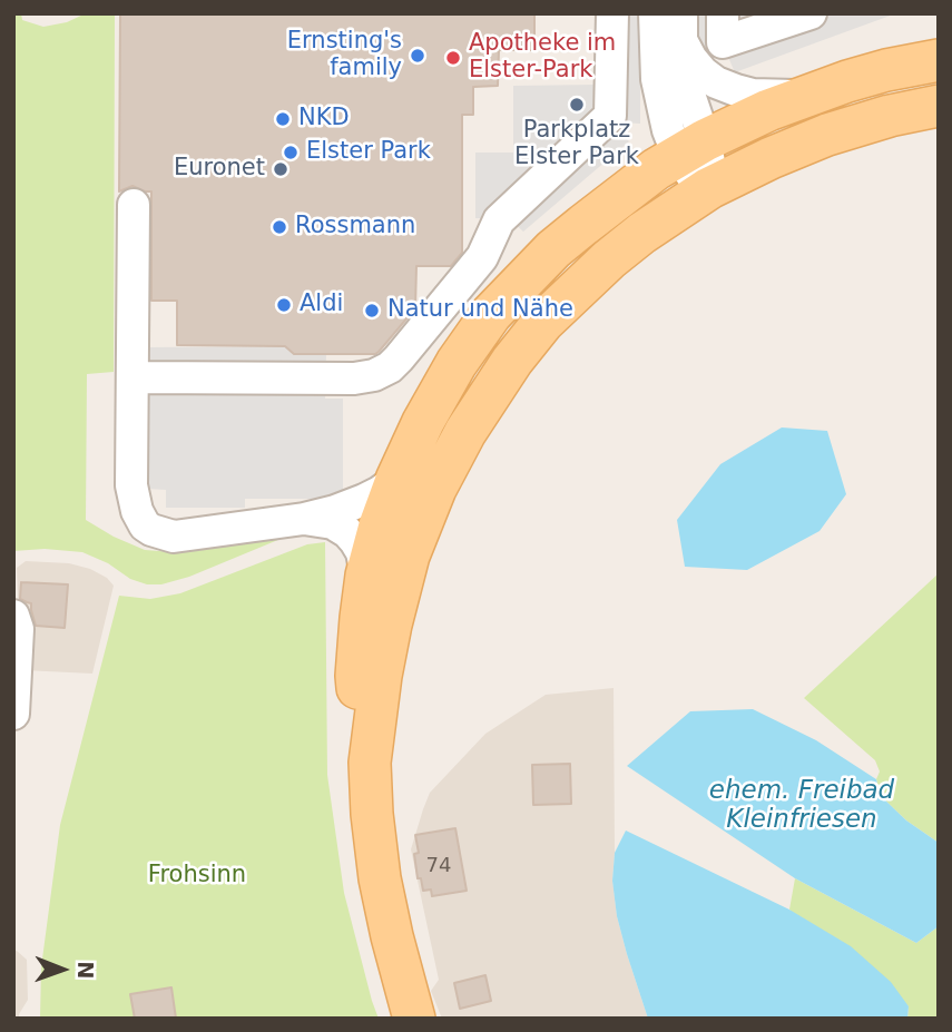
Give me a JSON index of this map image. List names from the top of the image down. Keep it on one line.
{"water":["ehem. Freibad Kleinfriesen"],"parks":["Frohsinn"],"places":["Ernsting's family","Apotheke im Elster-Park","Parkplatz Elster Park","NKD","Elster Park","Euronet","Rossmann","Aldi","Natur und Nähe"],"house_numbers":["74"],"north":"right"}
